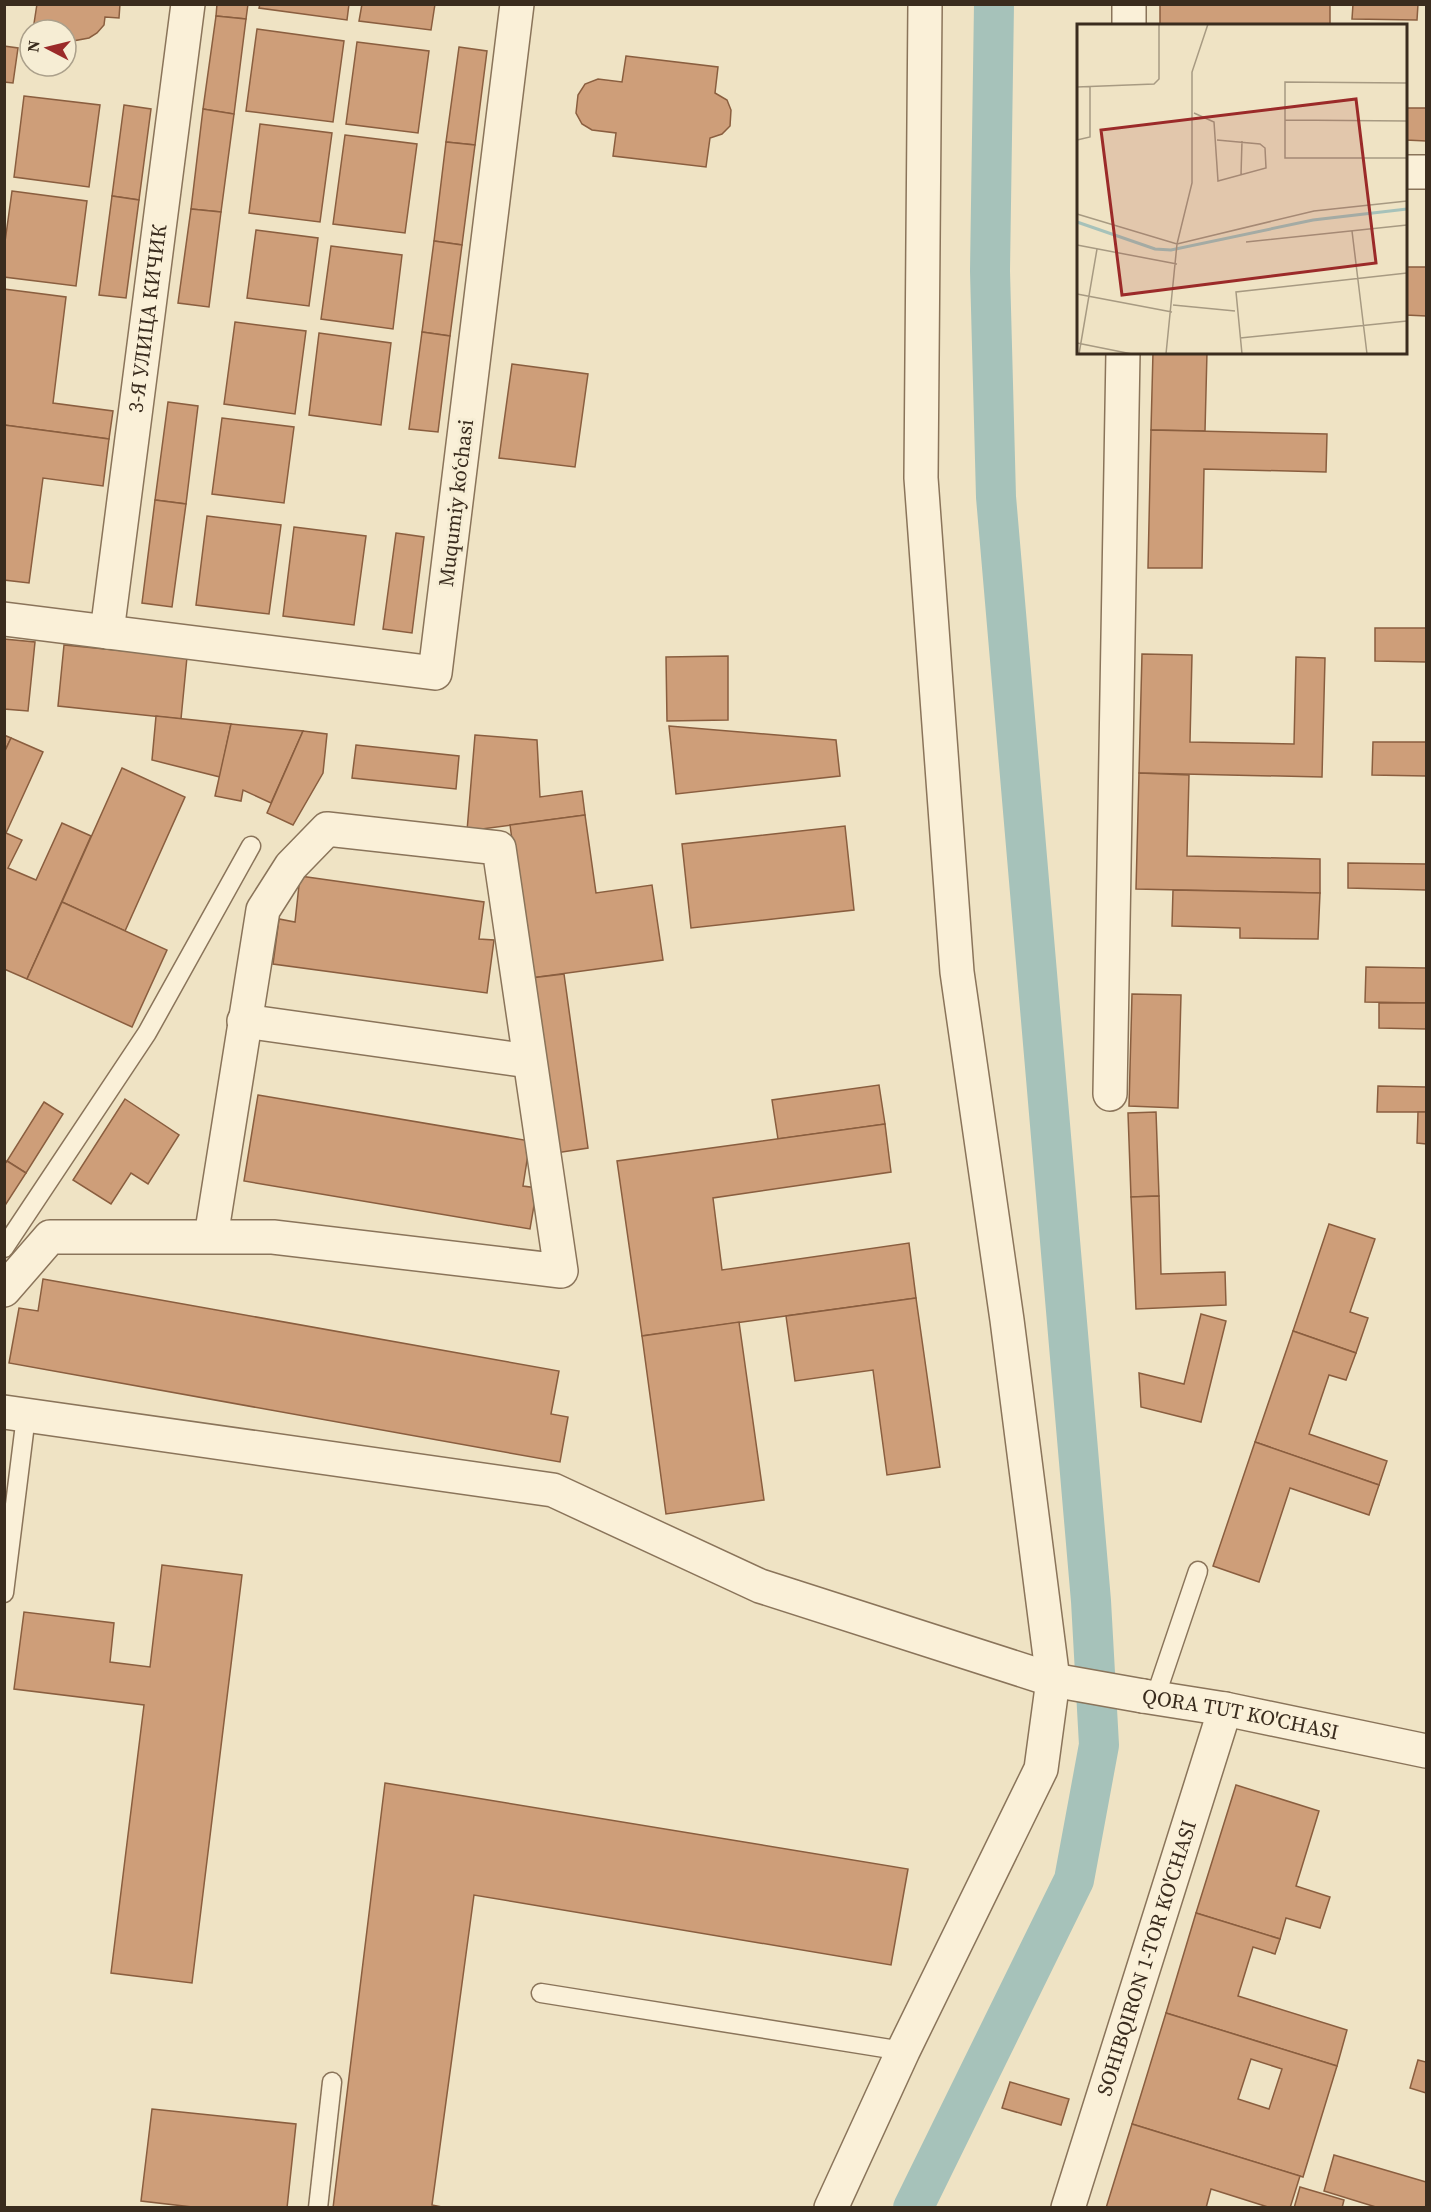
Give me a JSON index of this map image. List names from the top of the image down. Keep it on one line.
{"streets":{"street":["3-Я УЛИЦА КИЧИК","Muqumiy koʻchasi","QORA TUT KO'CHASI","SOHIBQIRON 1-TOR KO'CHASI"]},"crossings":[["3-Я УЛИЦА КИЧИК","Muqumiy koʻchasi"],["QORA TUT KO'CHASI","SOHIBQIRON 1-TOR KO'CHASI"]],"north":"left"}
